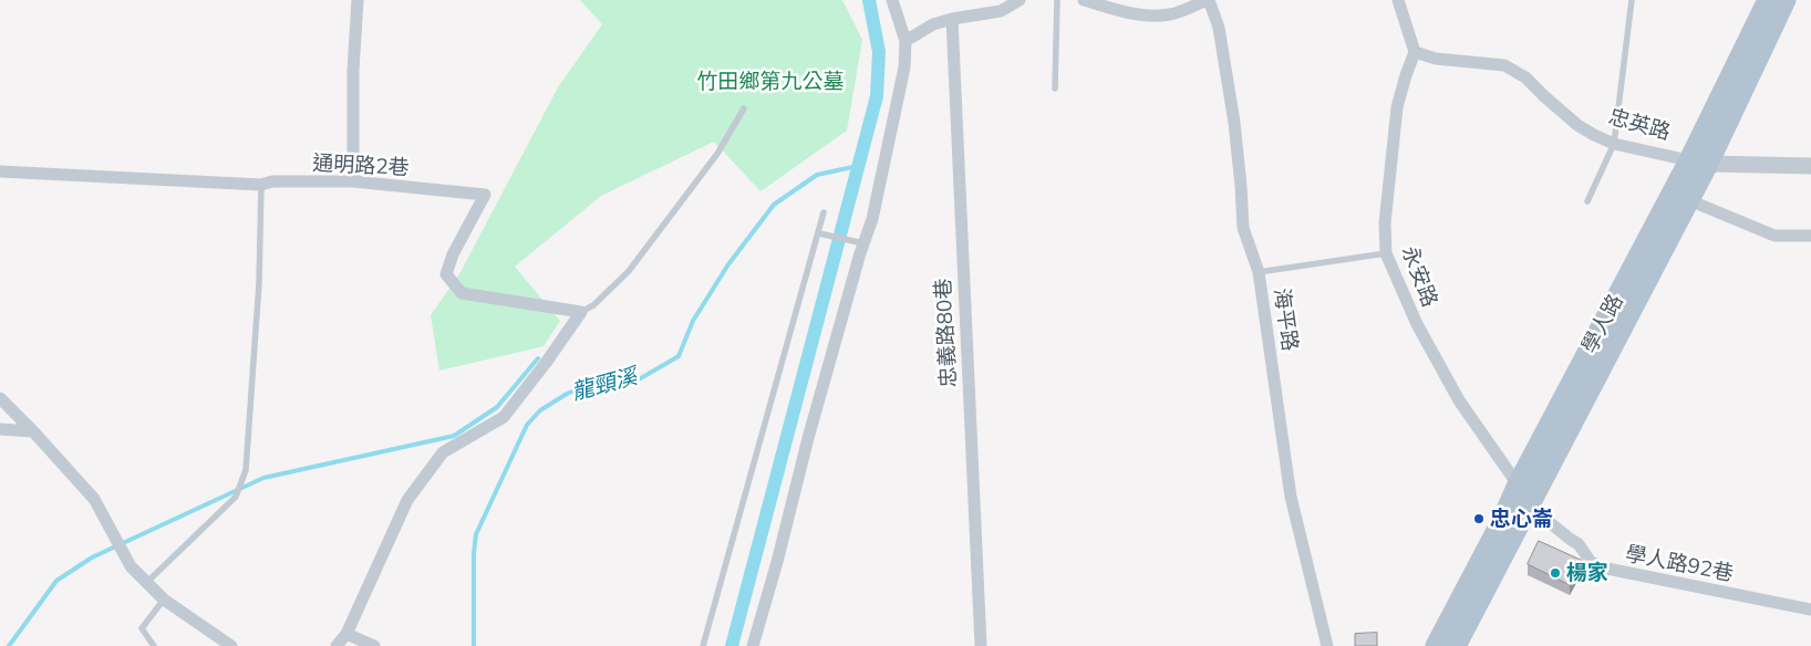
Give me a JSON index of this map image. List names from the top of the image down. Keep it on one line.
{"streets":{"main road":["學人路"],"street":["忠英路","通明路2巷","永安路","海平路","忠義路80巷","學人路92巷"]},"crossings":[["忠英路","永安路"],["忠英路","學人路"],["永安路","學人路"],["永安路","學人路92巷"],["學人路","學人路92巷"]],"water":["龍頸溪"],"parks":["竹田鄉第九公墓"],"places":["忠心崙","楊家"]}
